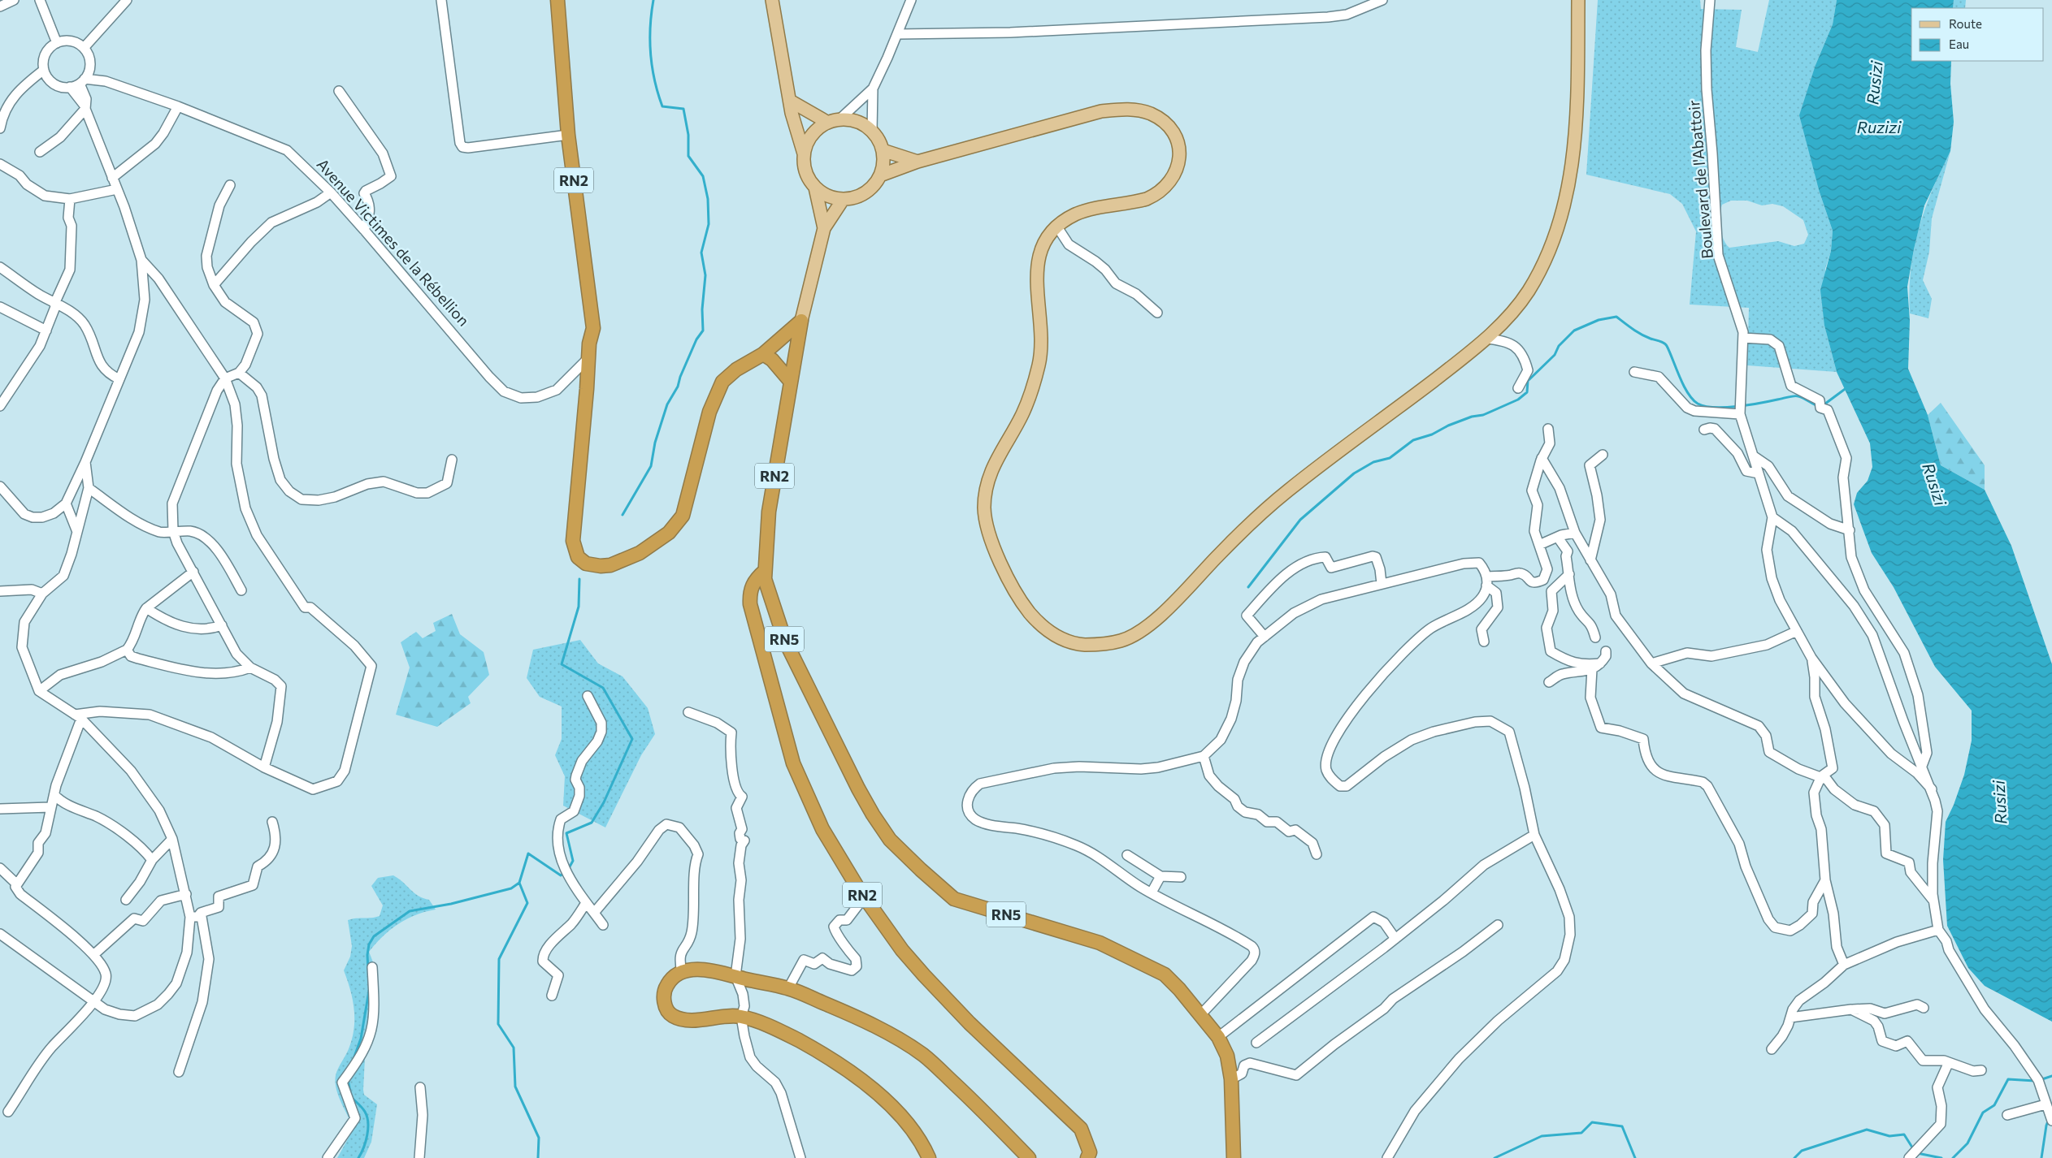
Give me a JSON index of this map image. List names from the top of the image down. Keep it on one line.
{"streets":{"highway":["RN2","RN5"],"street":["Boulevard de l'Abattoir","Avenue Victimes de la Rébellion"]},"crossings":[["RN2","Avenue Victimes de la Rébellion"],["RN2","RN5"]],"water":["Rusizi","Ruzizi"],"legend":["Route","Eau"]}
